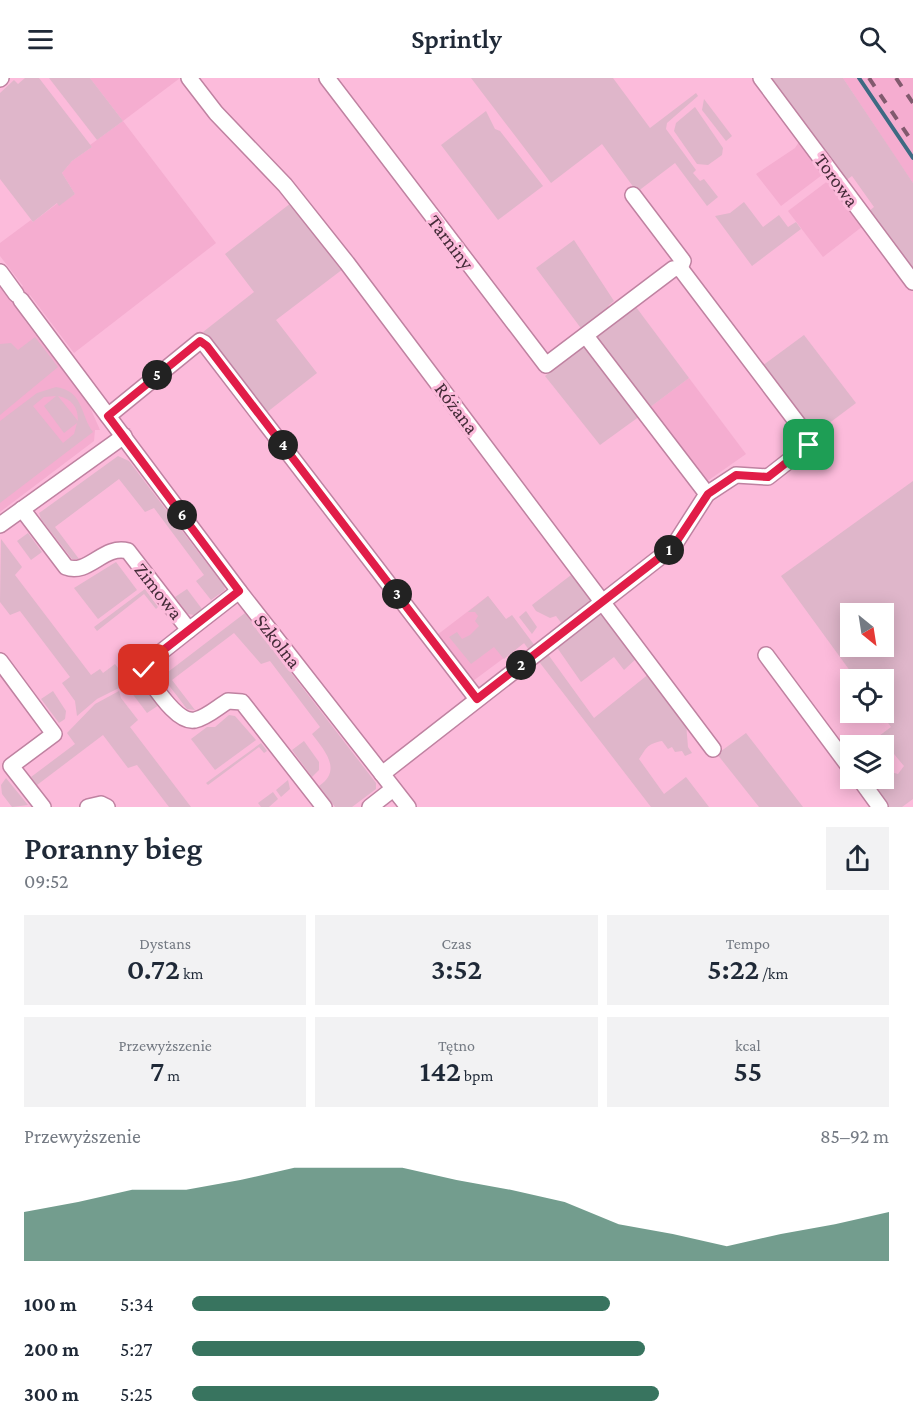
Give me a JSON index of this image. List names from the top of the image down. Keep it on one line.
{"streets":{"street":["Torowa","Tarniny","Różana","Zimowa","Szkolna"]},"north":"bottom right","page":{"header":"Sprintly","pins":["5","4","6","1","3","2"],"heading":["Poranny bieg","09:52"],"stats":[["Dystans","0.72 km"],["Czas","3:52"],["Tempo","5:22 /km"],["Przewyższenie","7 m"],["Tętno","142 bpm"],["kcal","55"]],"chart":["Przewyższenie","85–92 m"],"list":[{"name":"100 m","note":"5:34"},{"name":"200 m","note":"5:27"},{"name":"300 m","note":"5:25"}]}}
